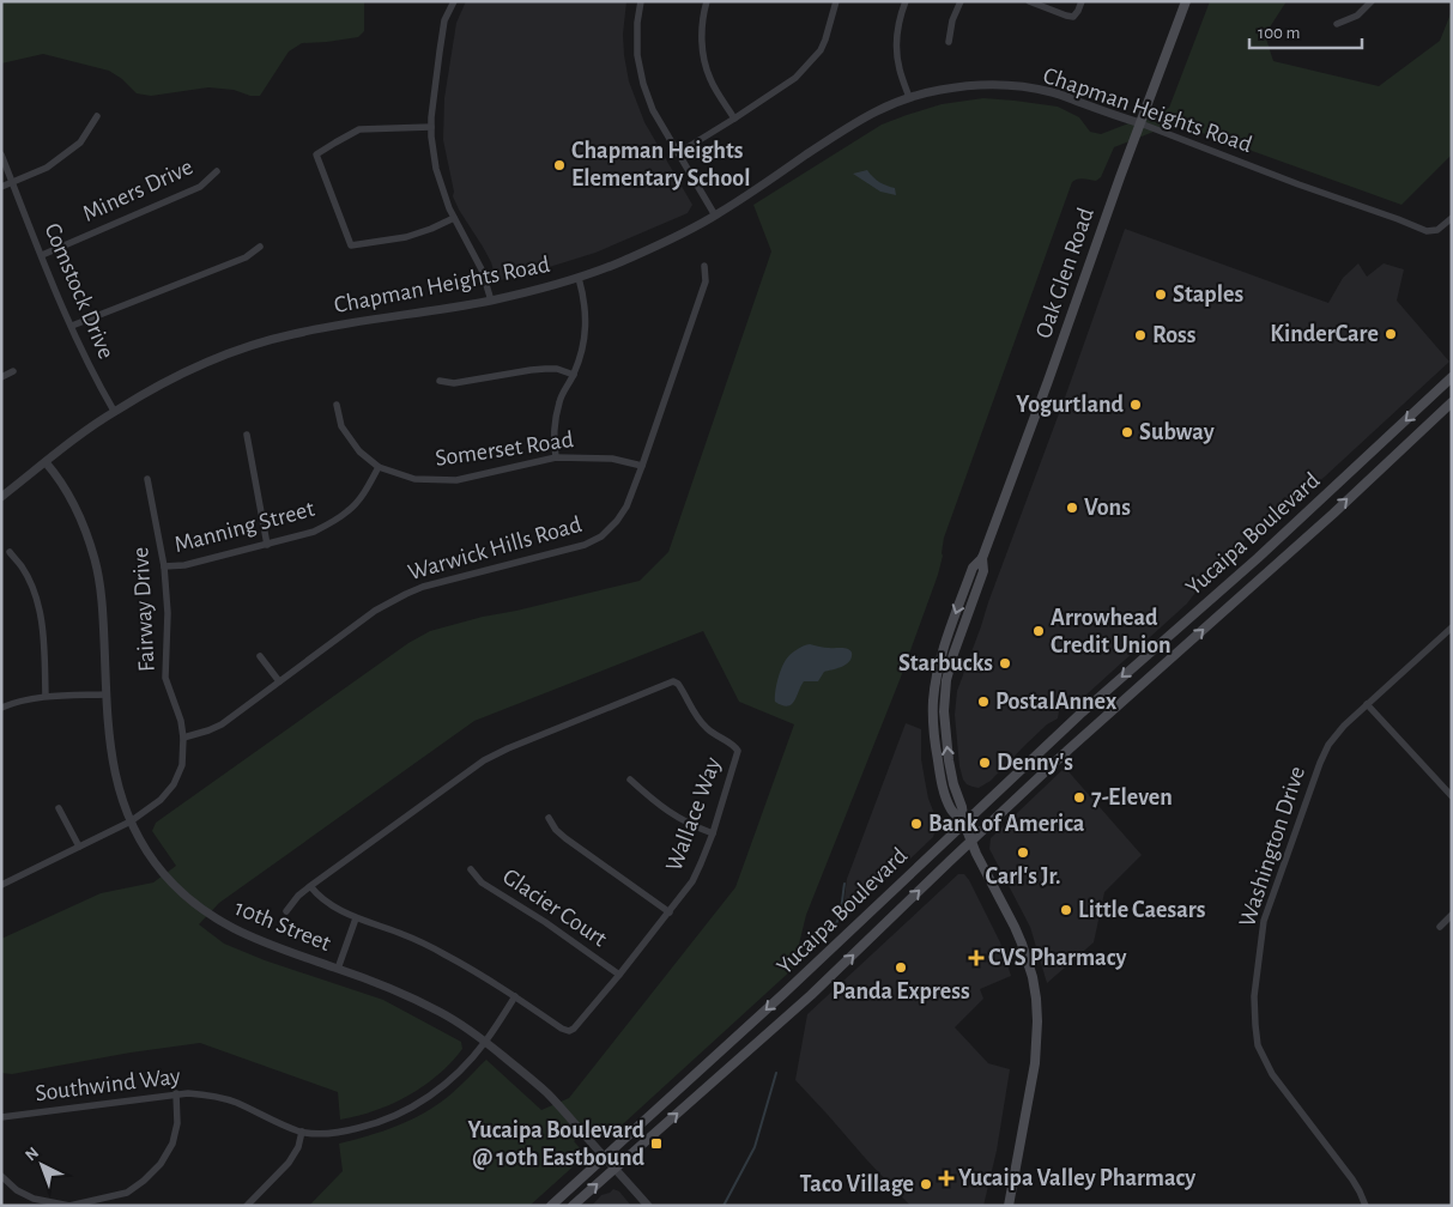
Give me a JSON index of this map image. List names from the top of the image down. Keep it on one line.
{"streets":{"main road":["Oak Glen Road","Yucaipa Boulevard"],"street":["Chapman Heights Road","Miners Drive","Comstock Drive","Somerset Road","Manning Street","Warwick Hills Road","Fairway Drive","Wallace Way","Washington Drive","Glacier Court","10th Street","Southwind Way"]},"crossings":[["Chapman Heights Road","Oak Glen Road"],["Chapman Heights Road","Comstock Drive"],["Chapman Heights Road","10th Street"],["Miners Drive","Comstock Drive"],["Oak Glen Road","Yucaipa Boulevard"],["Somerset Road","Manning Street"],["Somerset Road","Warwick Hills Road"],["Manning Street","Fairway Drive"],["Yucaipa Boulevard","10th Street"],["Warwick Hills Road","Fairway Drive"],["Fairway Drive","10th Street"],["Wallace Way","Glacier Court"],["Wallace Way","Southwind Way"],["10th Street","Southwind Way"]],"places":{"other":["Chapman Heights Elementary School","Staples","KinderCare","Ross","Yogurtland","Subway","Vons","Arrowhead Credit Union","Starbucks","PostalAnnex","Denny's","7-Eleven","Bank of America","Carl's Jr.","Little Caesars","Panda Express","Taco Village"],"health":["CVS Pharmacy","Yucaipa Valley Pharmacy"],"transit":["Yucaipa Boulevard @ 10th Eastbound"]},"scale_bar":"100 m","north":"top left"}
